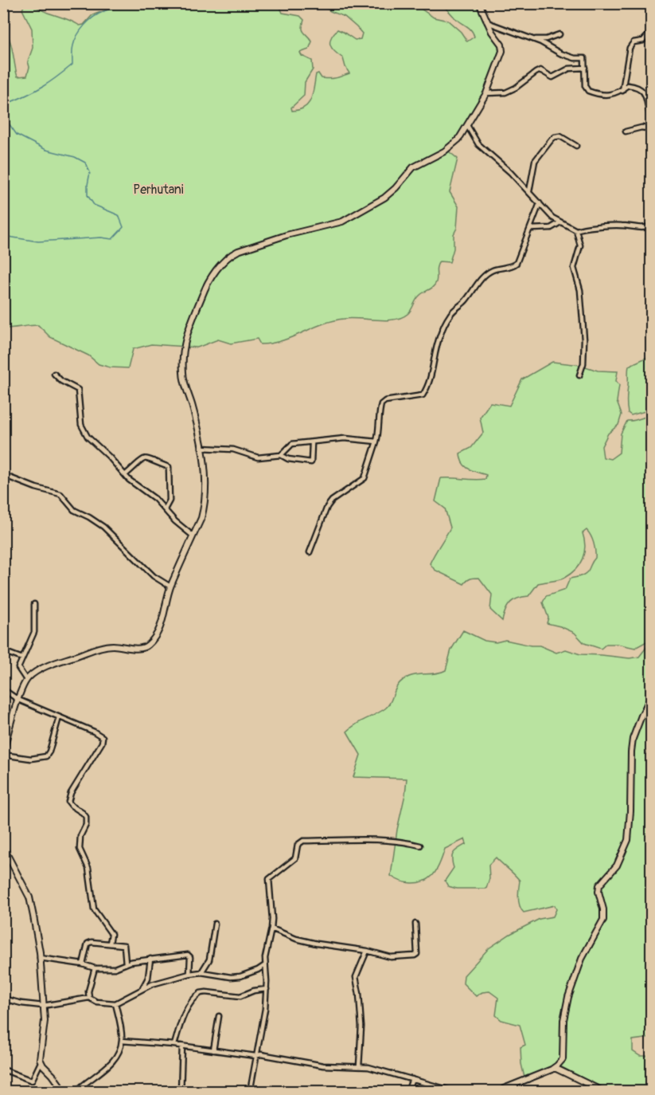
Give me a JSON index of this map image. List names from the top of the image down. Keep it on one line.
{"parks":["Perhutani"]}
